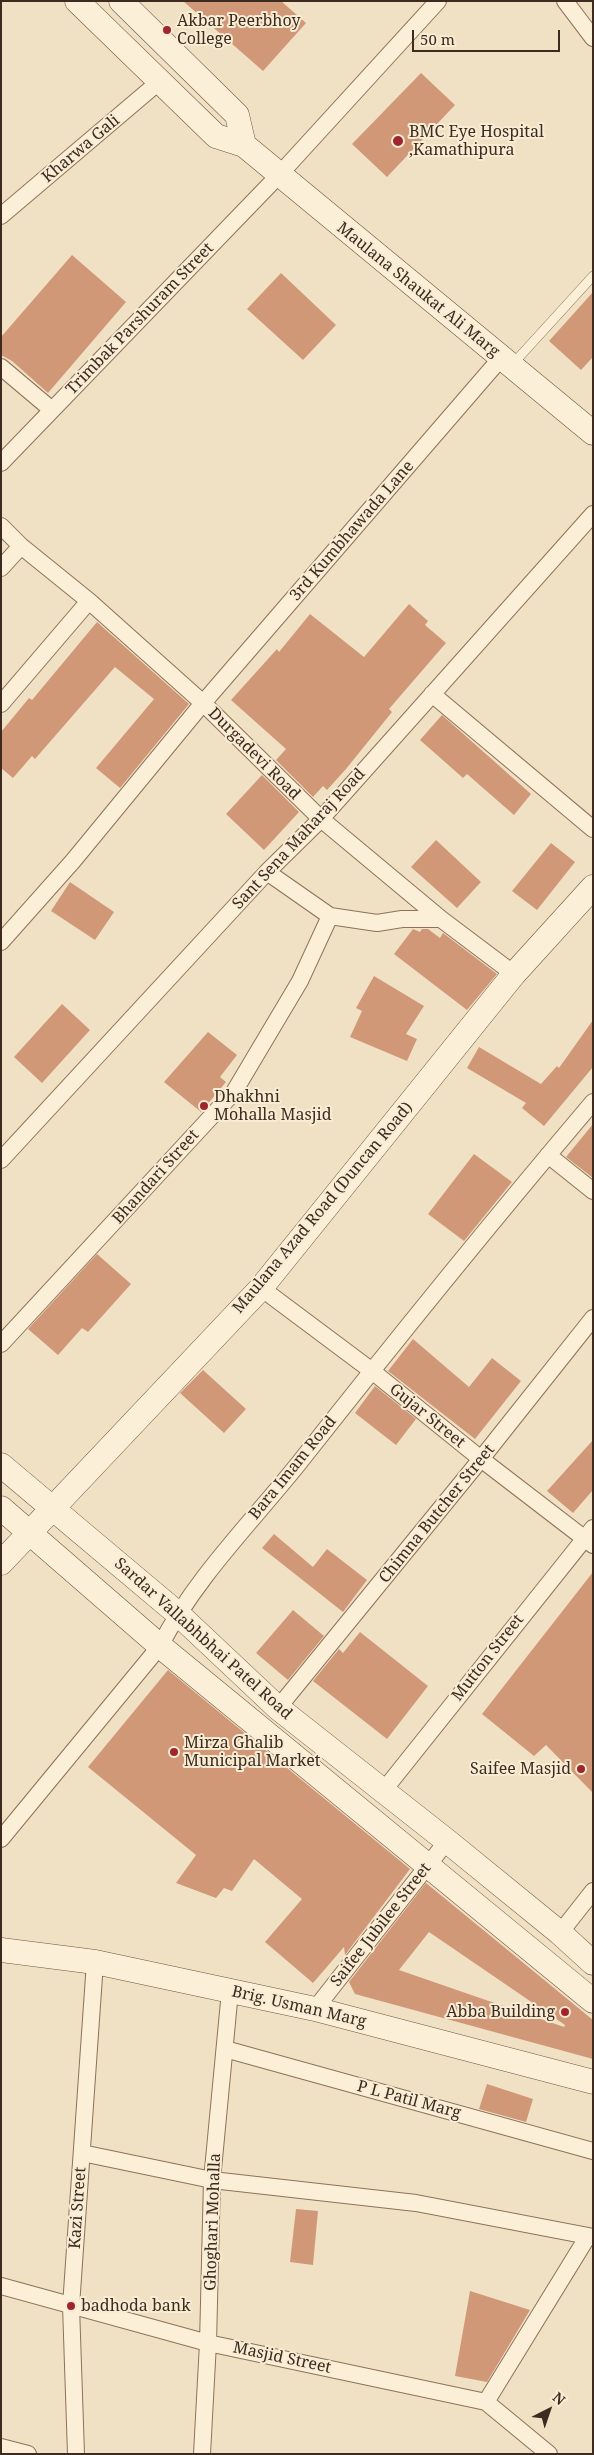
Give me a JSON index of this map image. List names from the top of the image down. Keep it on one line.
{"streets":{"main road":["Maulana Shaukat Ali Marg","Maulana Azad Road (Duncan Road)","Sardar Vallabhbhai Patel Road","Brig. Usman Marg"],"street":["Kharwa Gali","Trimbak Parshuram Street","3rd Kumbhawada Lane","Durgadevi Road","Sant Sena Maharaj Road","Bhandari Street","Gujar Street","Bara Imam Road","Chimna Butcher Street","Mutton Street","Saifee Jubilee Street","P L Patil Marg","Kazi Street","Ghoghari Mohalla","Masjid Street"]},"crossings":[["Kharwa Gali","Maulana Shaukat Ali Marg"],["Maulana Shaukat Ali Marg","Trimbak Parshuram Street"],["Maulana Shaukat Ali Marg","3rd Kumbhawada Lane"],["3rd Kumbhawada Lane","Durgadevi Road"],["Durgadevi Road","Sant Sena Maharaj Road"],["Durgadevi Road","Maulana Azad Road (Duncan Road)"],["Maulana Azad Road (Duncan Road)","Gujar Street"],["Maulana Azad Road (Duncan Road)","Sardar Vallabhbhai Patel Road"],["Gujar Street","Bara Imam Road"],["Gujar Street","Chimna Butcher Street"],["Gujar Street","Mutton Street"],["Bara Imam Road","Sardar Vallabhbhai Patel Road"],["Chimna Butcher Street","Sardar Vallabhbhai Patel Road"],["Sardar Vallabhbhai Patel Road","Mutton Street"],["Sardar Vallabhbhai Patel Road","Saifee Jubilee Street"],["Saifee Jubilee Street","Brig. Usman Marg"],["Brig. Usman Marg","Kazi Street"],["Brig. Usman Marg","Ghoghari Mohalla"],["P L Patil Marg","Ghoghari Mohalla"],["Kazi Street","Masjid Street"],["Ghoghari Mohalla","Masjid Street"]],"places":["Akbar Peerbhoy College","BMC Eye Hospital ,Kamathipura","Dhakhni Mohalla Masjid","Mirza Ghalib Municipal Market","Saifee Masjid","Abba Building","badhoda bank"],"scale_bar":"50 m","north":"top right"}
